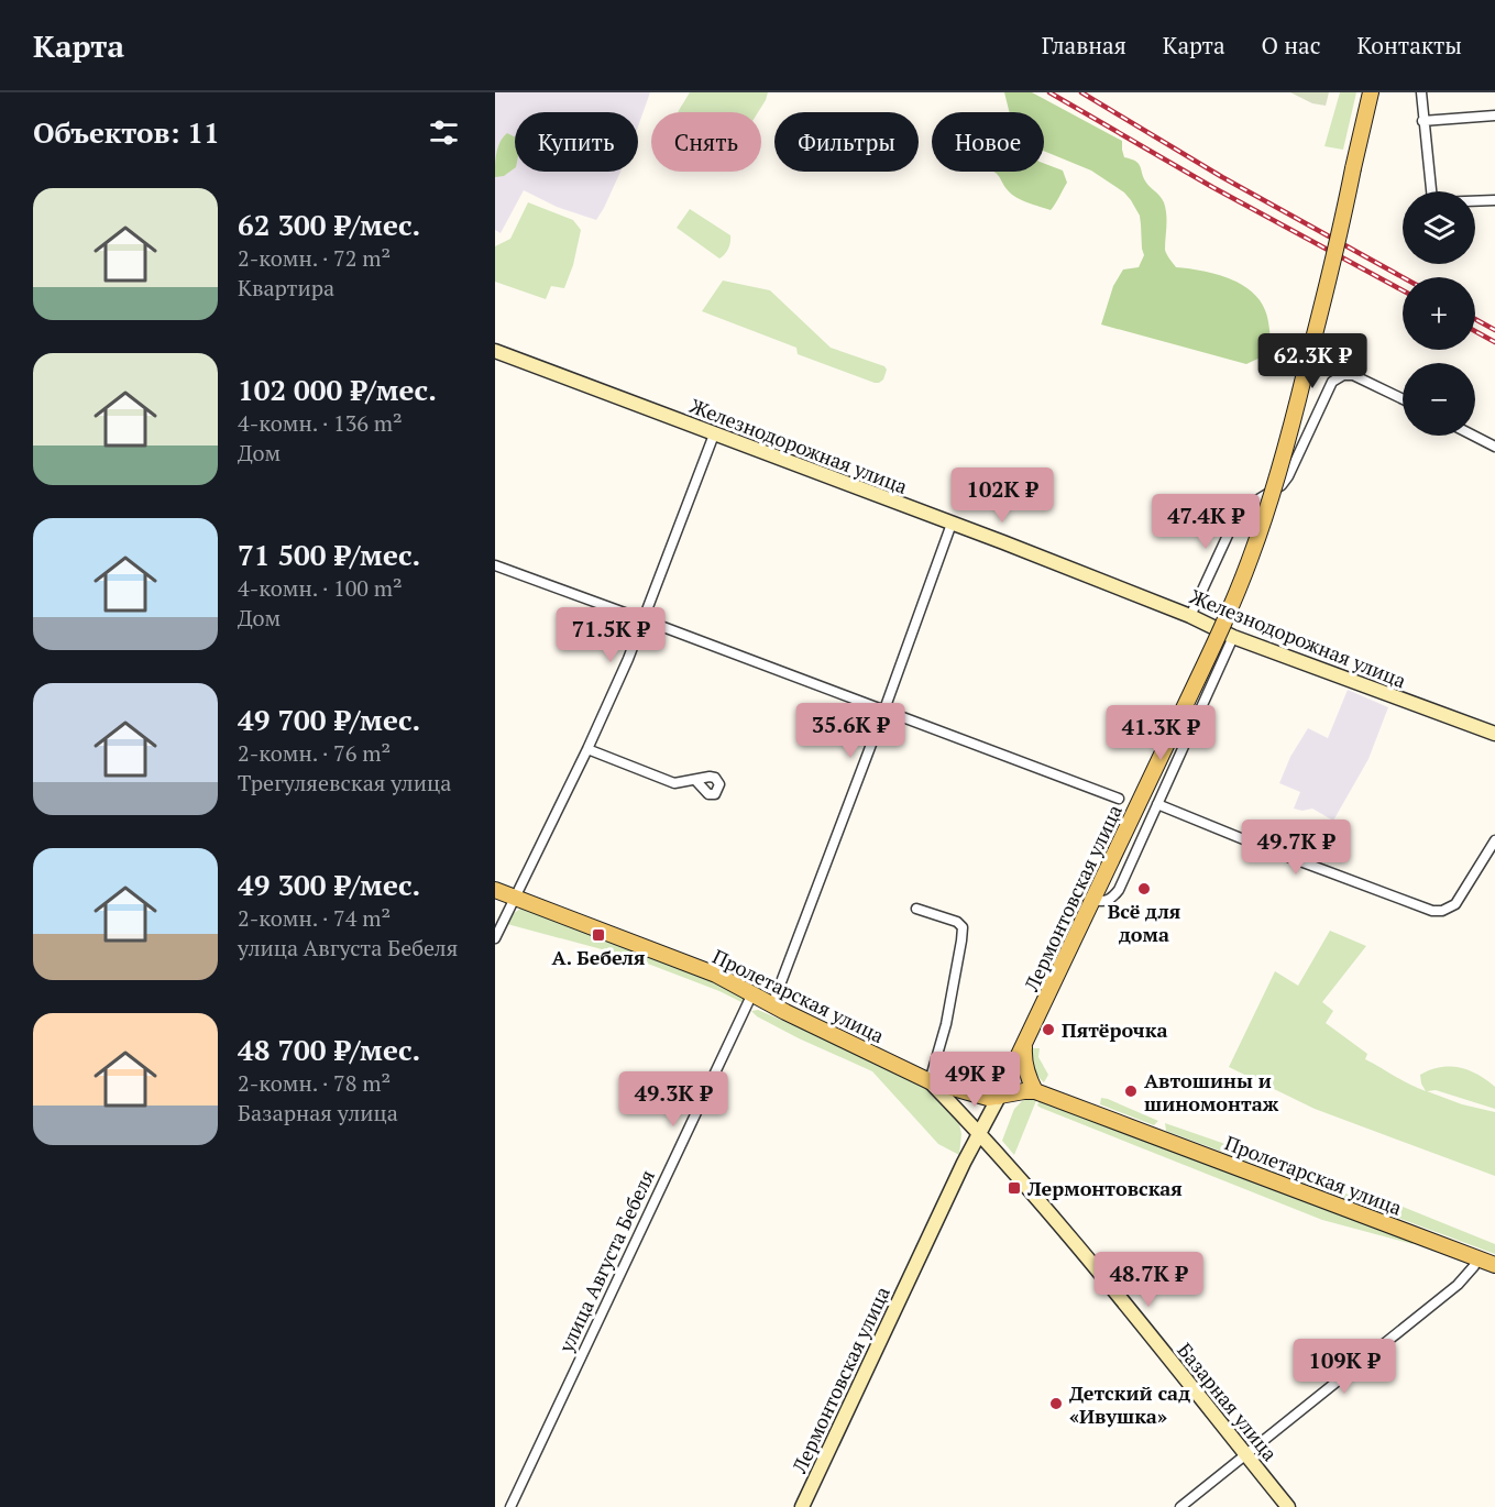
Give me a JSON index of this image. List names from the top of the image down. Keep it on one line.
{"streets":{"main road":["Лермонтовская улица","Пролетарская улица"],"street":["Железнодорожная улица","улица Августа Бебеля","Базарная улица"]},"crossings":[["Лермонтовская улица","Пролетарская улица"],["Лермонтовская улица","Базарная улица"],["Пролетарская улица","улица Августа Бебеля"],["Пролетарская улица","Базарная улица"]],"places":{"other":["Всё для дома","Пятёрочка","Автошины и шиномонтаж","Детский сад «Ивушка»"],"transit":["А. Бебеля","Лермонтовская"]},"page":{"header":"Карта","nav":["Главная","Карта","О нас","Контакты"],"heading":"Объектов: 11","chip":["Купить","Снять","Фильтры","Новое"],"list":[{"name":"62 300 ₽/мес.","note":"2-комн. · 72 m² · Квартира"},{"name":"102 000 ₽/мес.","note":"4-комн. · 136 m² · Дом"},{"name":"71 500 ₽/мес.","note":"4-комн. · 100 m² · Дом"},{"name":"49 700 ₽/мес.","note":"2-комн. · 76 m² · Трегуляевская улица"},{"name":"49 300 ₽/мес.","note":"2-комн. · 74 m² · улица Августа Бебеля"},{"name":"48 700 ₽/мес.","note":"2-комн. · 78 m² · Базарная улица"}],"map_buttons":["+","−"],"price":["62.3K ₽","102K ₽","47.4K ₽","71.5K ₽","35.6K ₽","41.3K ₽","49.7K ₽","49K ₽","49.3K ₽","48.7K ₽","109K ₽"]}}
